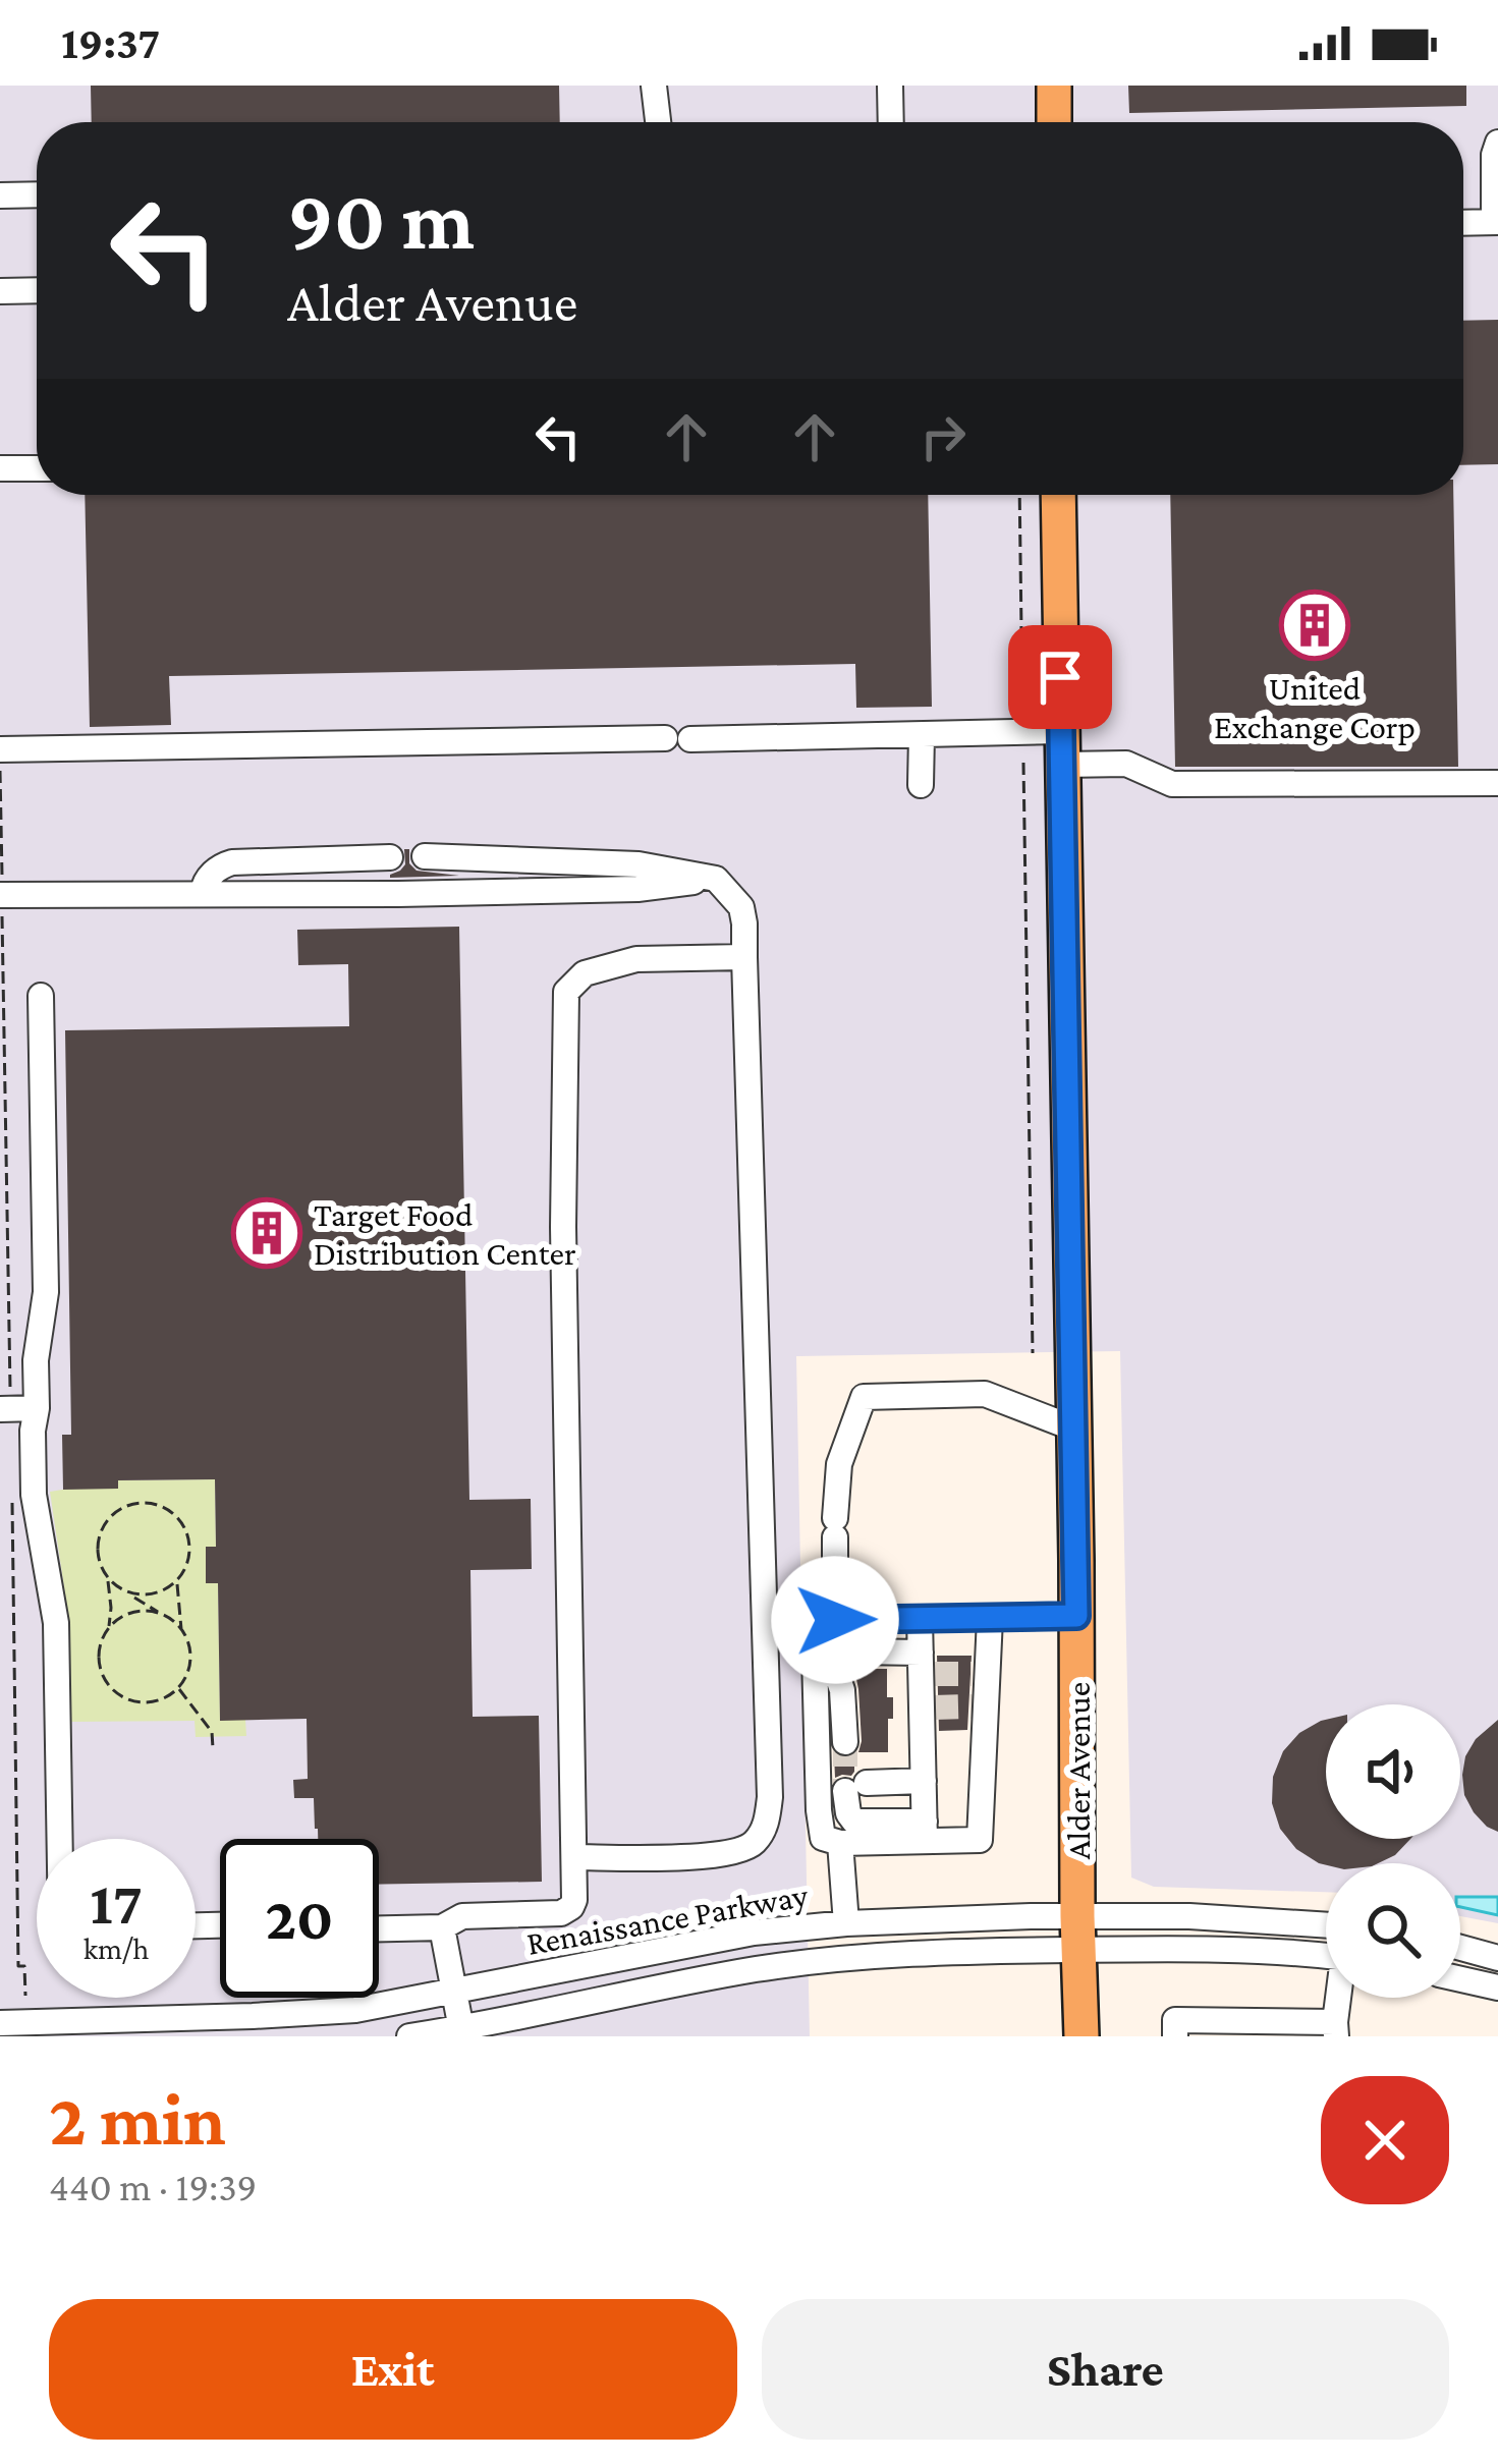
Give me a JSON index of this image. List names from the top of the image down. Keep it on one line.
{"streets":{"main road":["Alder Avenue"],"street":["Renaissance Parkway"]},"crossings":[["Alder Avenue","Renaissance Parkway"]],"places":{"building":["United Exchange Corp","Target Food Distribution Center"]},"page":{"status":"19:37","turn":["90 m","Alder Avenue"],"speed":"17 km/h","limit":"20","heading":["2 min","440 m · 19:39"],"buttons":["Exit","Share"]}}
